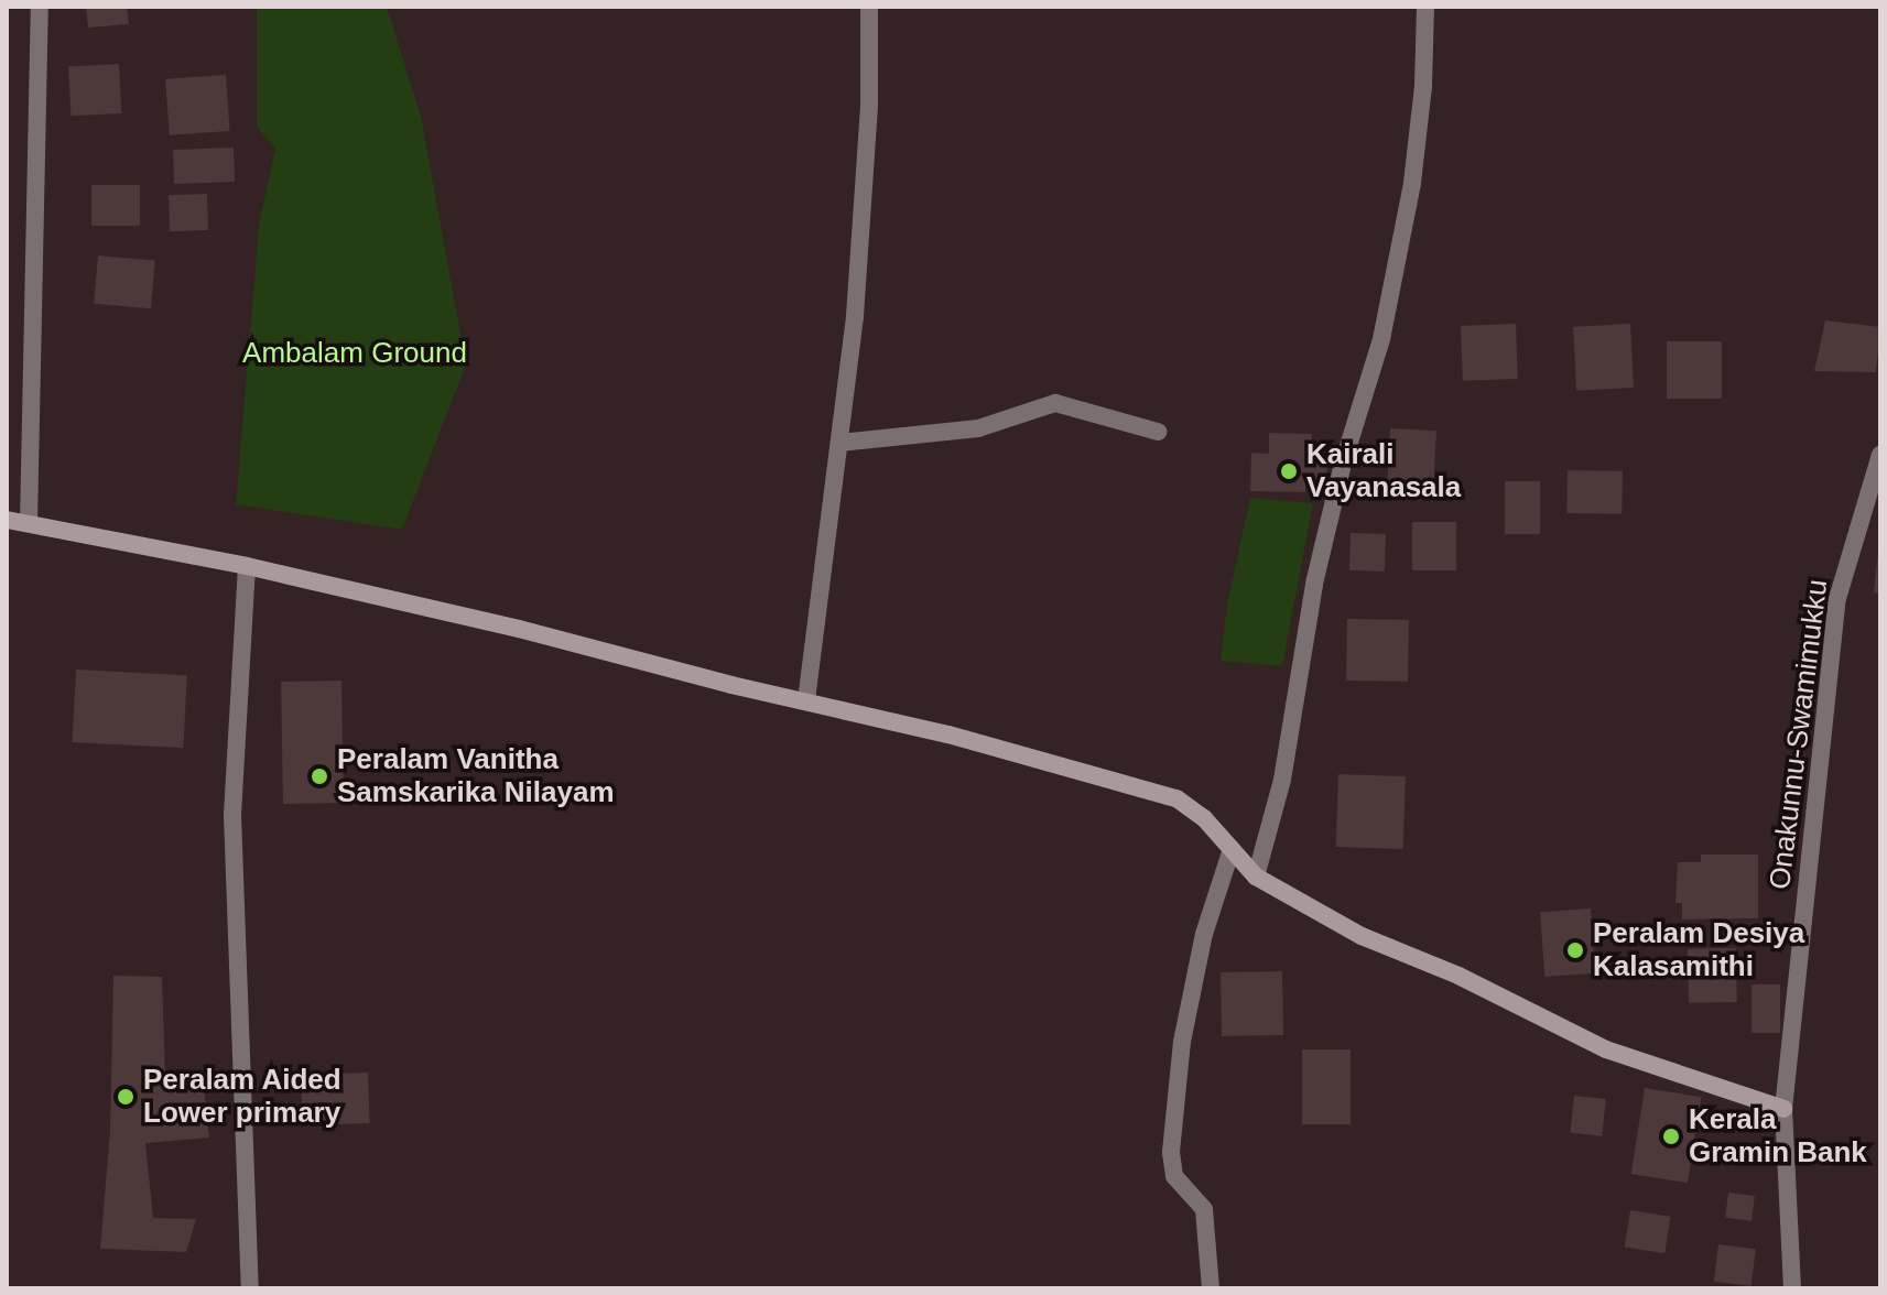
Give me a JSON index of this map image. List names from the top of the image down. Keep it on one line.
{"streets":{"street":["Onakunnu-Swamimukku"]},"parks":["Ambalam Ground"],"places":["Kairali Vayanasala","Peralam Vanitha Samskarika Nilayam","Peralam Desiya Kalasamithi","Peralam Aided Lower primary","Kerala Gramin Bank"]}
